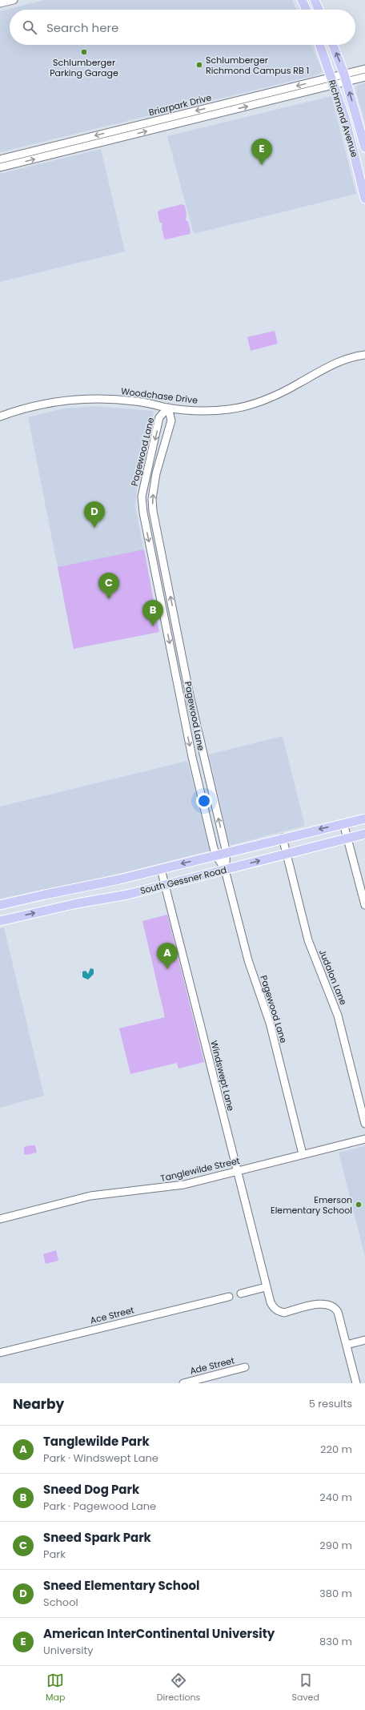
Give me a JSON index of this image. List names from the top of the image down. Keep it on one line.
{"streets":{"main road":["Richmond Avenue","South Gessner Road"],"street":["Briarpark Drive","Woodchase Drive","Pagewood Lane","Judalon Lane","Windswept Lane","Tanglewilde Street","Ace Street","Ade Street"]},"crossings":[["Briarpark Drive","Richmond Avenue"],["Woodchase Drive","Pagewood Lane"],["Pagewood Lane","South Gessner Road"],["Pagewood Lane","Tanglewilde Street"],["South Gessner Road","Judalon Lane"],["South Gessner Road","Windswept Lane"],["Windswept Lane","Tanglewilde Street"]],"places":["Schlumberger Parking Garage","Schlumberger Richmond Campus RB 1","Emerson Elementary School"],"page":{"search":"Search here","pins":["E","D","C","B","A"],"heading":["Nearby","5 results"],"list":[{"mark":"A","name":"Tanglewilde Park","note":"Park · Windswept Lane","value":"220 m"},{"mark":"B","name":"Sneed Dog Park","note":"Park · Pagewood Lane","value":"240 m"},{"mark":"C","name":"Sneed Spark Park","note":"Park","value":"290 m"},{"mark":"D","name":"Sneed Elementary School","note":"School","value":"380 m"},{"mark":"E","name":"American InterContinental University","note":"University","value":"830 m"}],"nav":["Map","Directions","Saved"]}}
